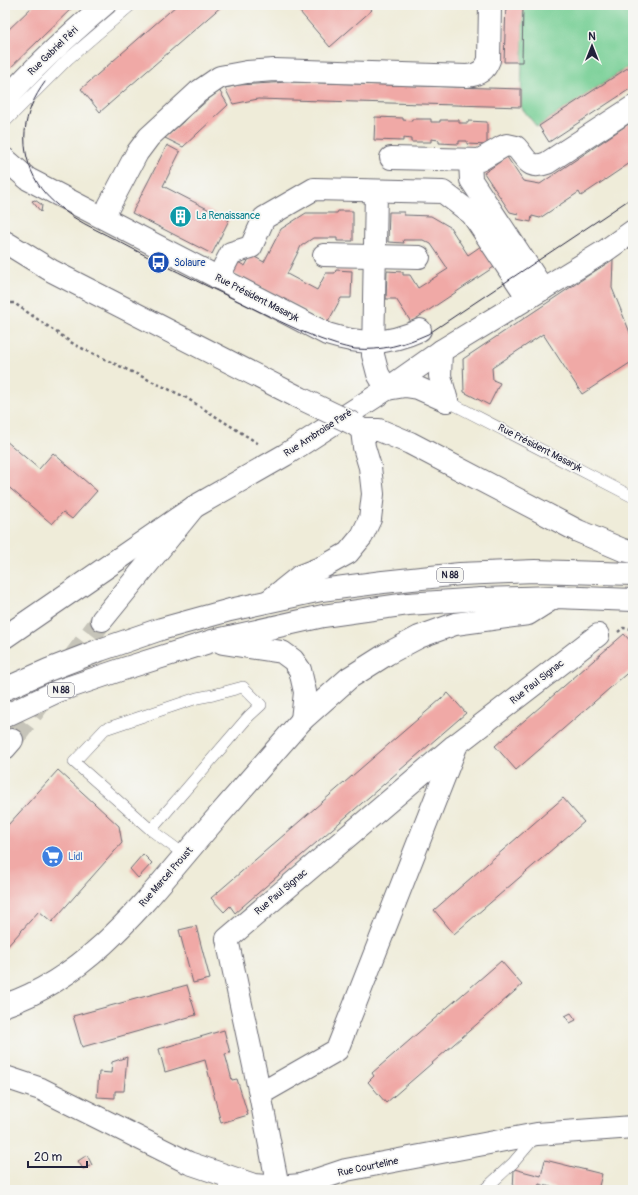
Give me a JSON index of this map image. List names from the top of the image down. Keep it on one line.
{"streets":{"main road":["Rue Gabriel Péri","Rue Président Masaryk","Rue Ambroise Paré","N 88","Rue Paul Signac","Rue Marcel Proust","Rue Courteline"]},"crossings":[["Rue Président Masaryk","Rue Ambroise Paré"],["N 88","Rue Marcel Proust"],["Rue Paul Signac","Rue Courteline"]],"places":{"building":["La Renaissance"],"bus stop":["Solaure"],"supermarket":["Lidl"]},"scale_bar":"20 m","north":"top"}
